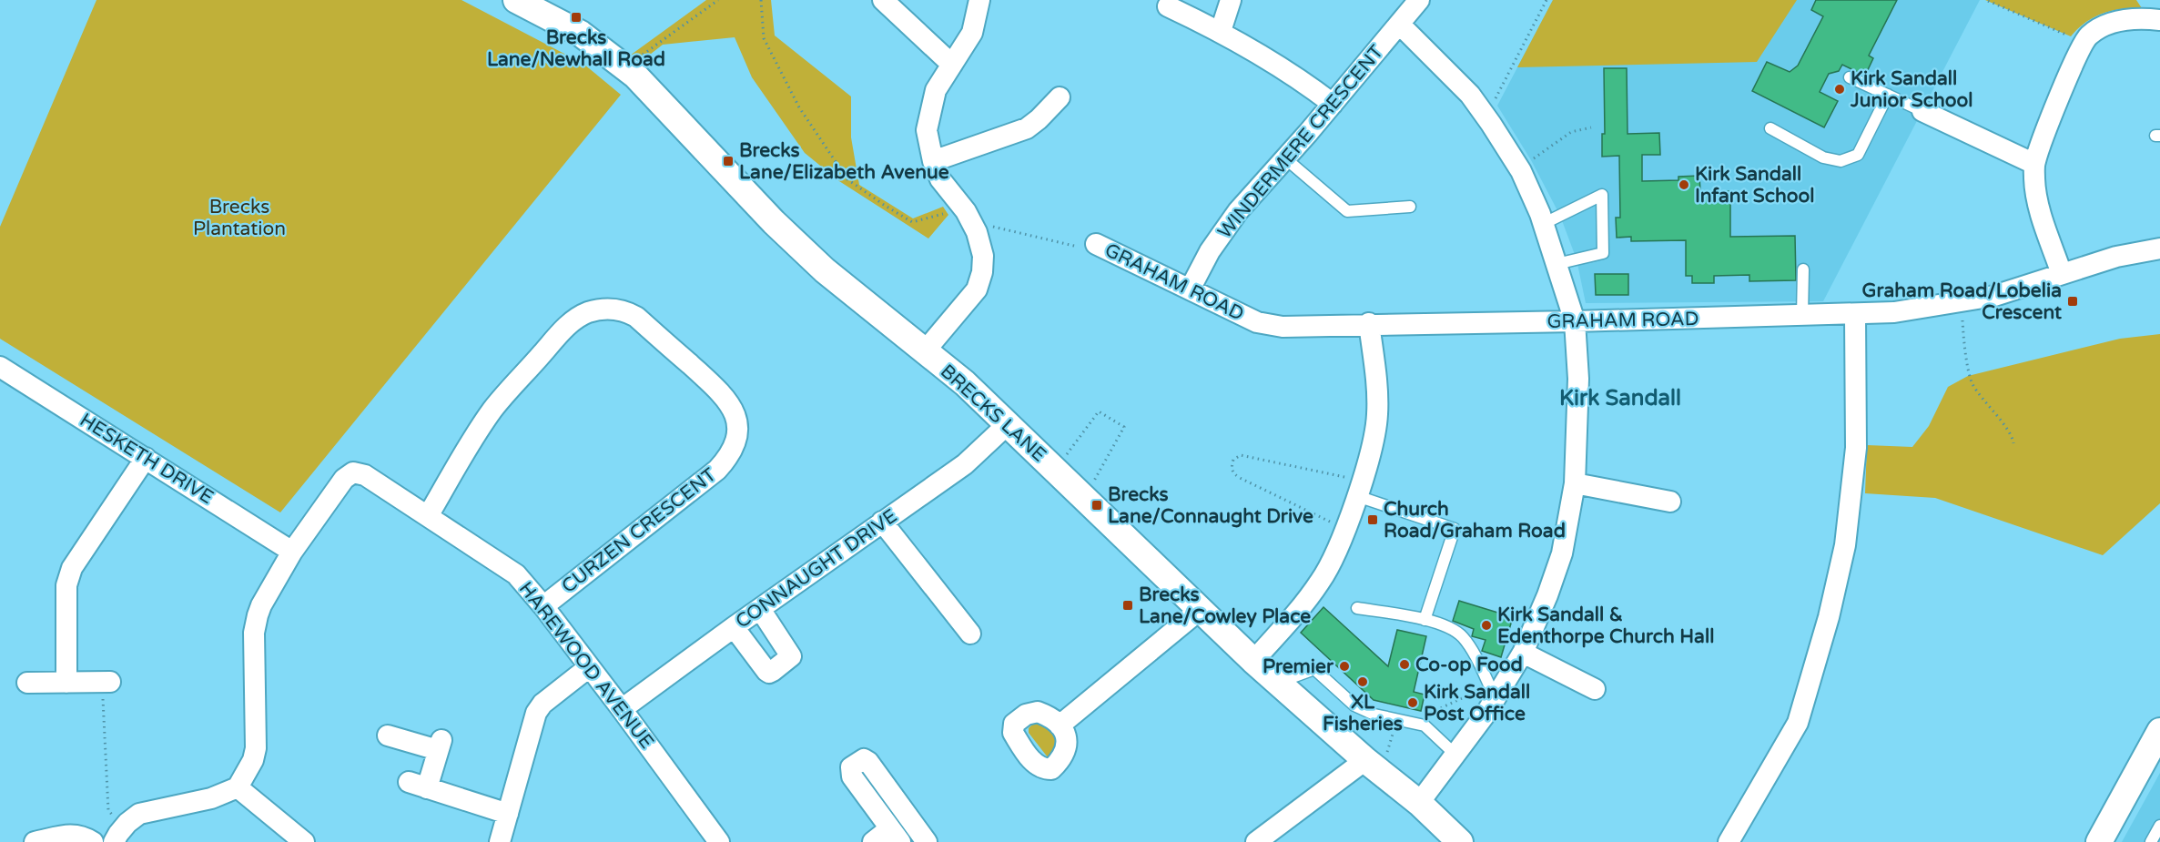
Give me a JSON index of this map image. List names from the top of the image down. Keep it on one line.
{"streets":{"street":["WINDERMERE CRESCENT","GRAHAM ROAD","BRECKS LANE","HESKETH DRIVE","CURZEN CRESCENT","CONNAUGHT DRIVE","HAREWOOD AVENUE"]},"crossings":[["WINDERMERE CRESCENT","GRAHAM ROAD"],["BRECKS LANE","CONNAUGHT DRIVE"],["HESKETH DRIVE","HAREWOOD AVENUE"],["CURZEN CRESCENT","HAREWOOD AVENUE"],["CONNAUGHT DRIVE","HAREWOOD AVENUE"]],"districts":["Kirk Sandall"],"parks":["Brecks Plantation"],"places":{"transit":["Brecks Lane/Newhall Road","Brecks Lane/Elizabeth Avenue","Graham Road/Lobelia Crescent","Brecks Lane/Connaught Drive","Church Road/Graham Road","Brecks Lane/Cowley Place"],"other":["Kirk Sandall Junior School","Kirk Sandall Infant School","Kirk Sandall & Edenthorpe Church Hall","Co-op Food","Premier","XL Fisheries","Kirk Sandall Post Office"]}}
